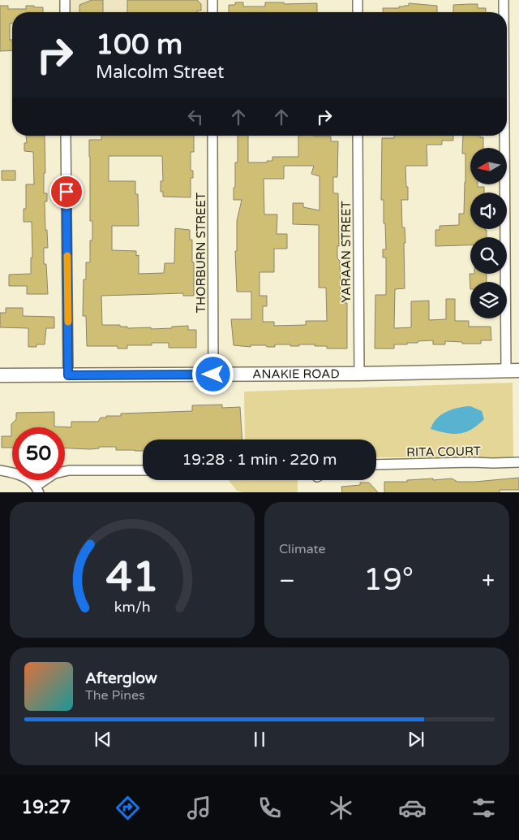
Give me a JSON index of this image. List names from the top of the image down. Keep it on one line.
{"streets":{"main road":["ANAKIE ROAD"],"street":["YARAAN STREET","THORBURN STREET","RITA COURT"]},"crossings":[["YARAAN STREET","ANAKIE ROAD"],["THORBURN STREET","ANAKIE ROAD"]],"north":"left","page":{"turn":["100 m","Malcolm Street"],"limit":"50","trip":"19:28 · 1 min · 220 m","tile":"Climate","heat":["−","19°","+"],"song":["Afterglow","The Pines"],"tabs":"19:27","gauge":["41","km/h"]}}
